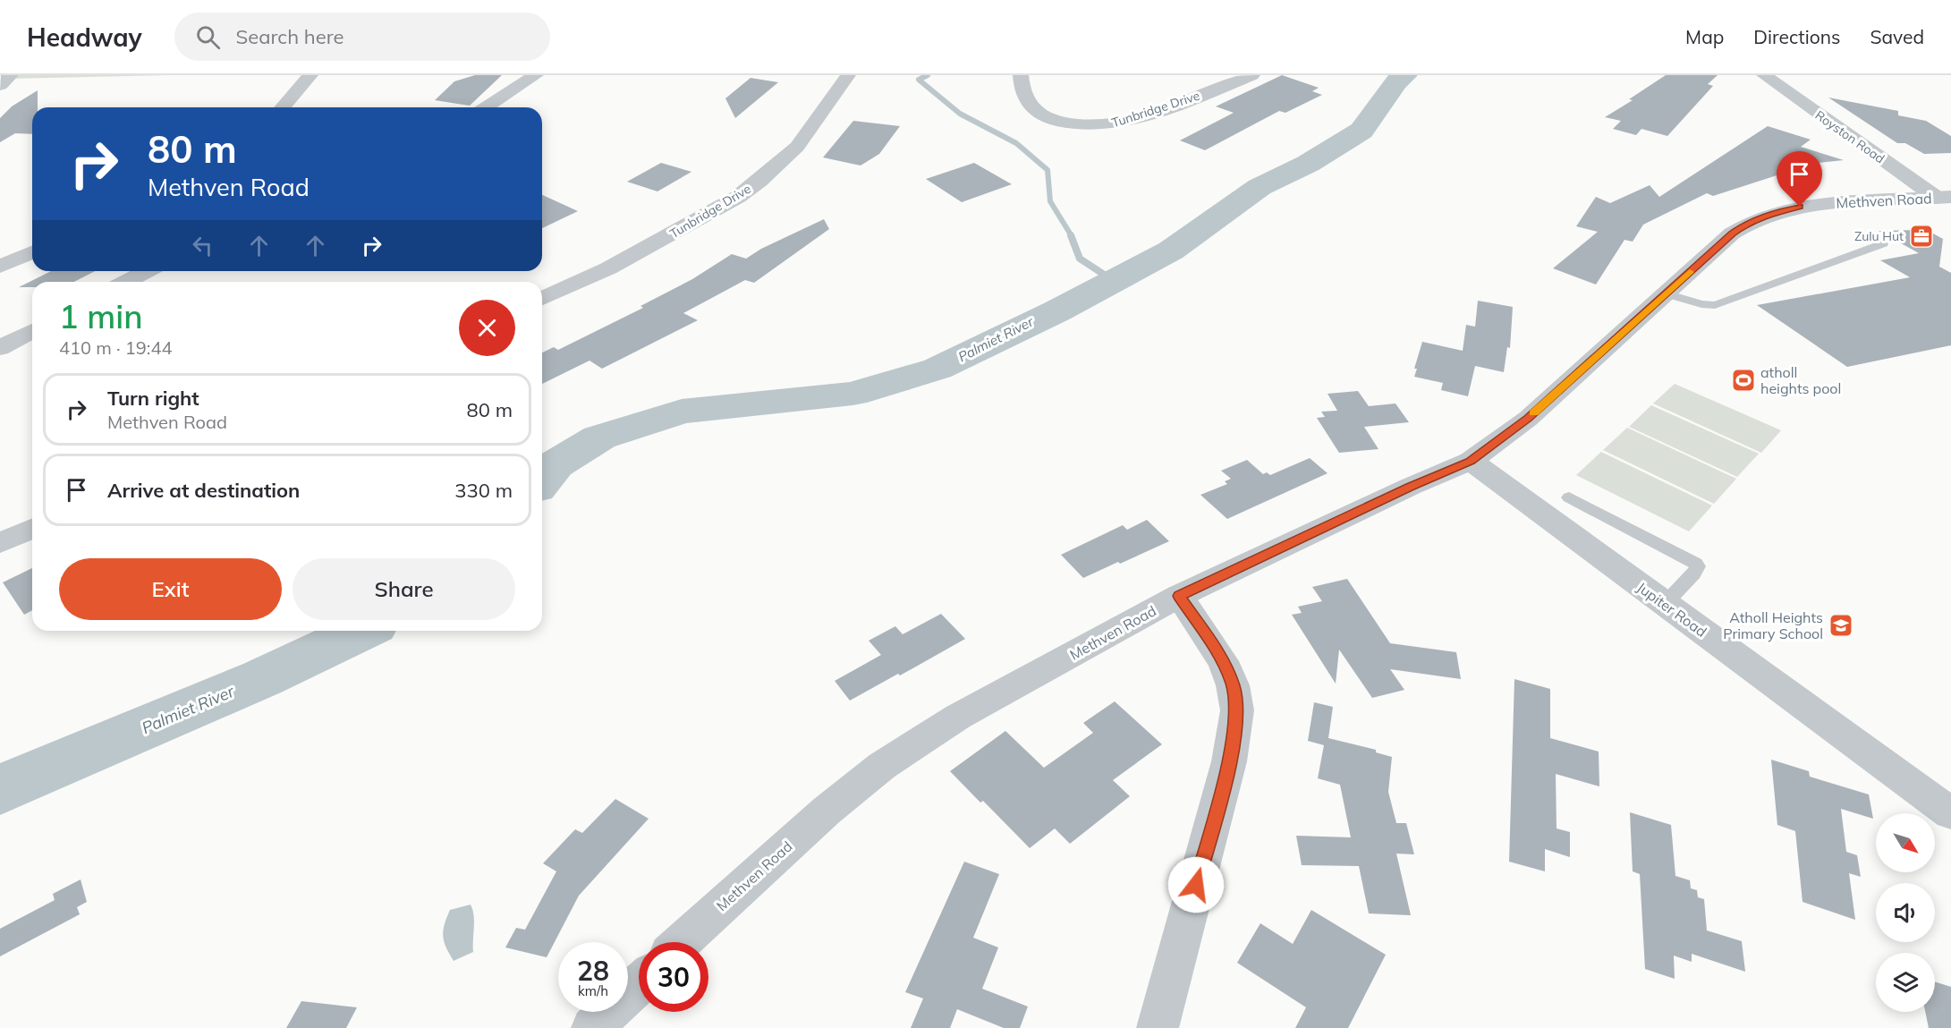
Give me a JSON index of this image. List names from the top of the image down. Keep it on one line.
{"streets":{"street":["Tunbridge Drive","Royston Road","Methven Road","Jupiter Road"]},"crossings":[["Royston Road","Methven Road"],["Methven Road","Jupiter Road"]],"water":["Palmiet River"],"places":{"office":["Zulu Hut"],"sports":["atholl heights pool"],"school or university":["Atholl Heights Primary School"]},"north":"bottom right","page":{"header":"Headway","search":"Search here","nav":["Map","Directions","Saved"],"turn":["80 m","Methven Road"],"heading":["1 min","410 m · 19:44"],"list":[{"name":"Turn right","note":"Methven Road","value":"80 m"},{"name":"Arrive at destination","value":"330 m"}],"buttons":["Exit","Share"],"speed":"28 km/h","limit":"30"}}
